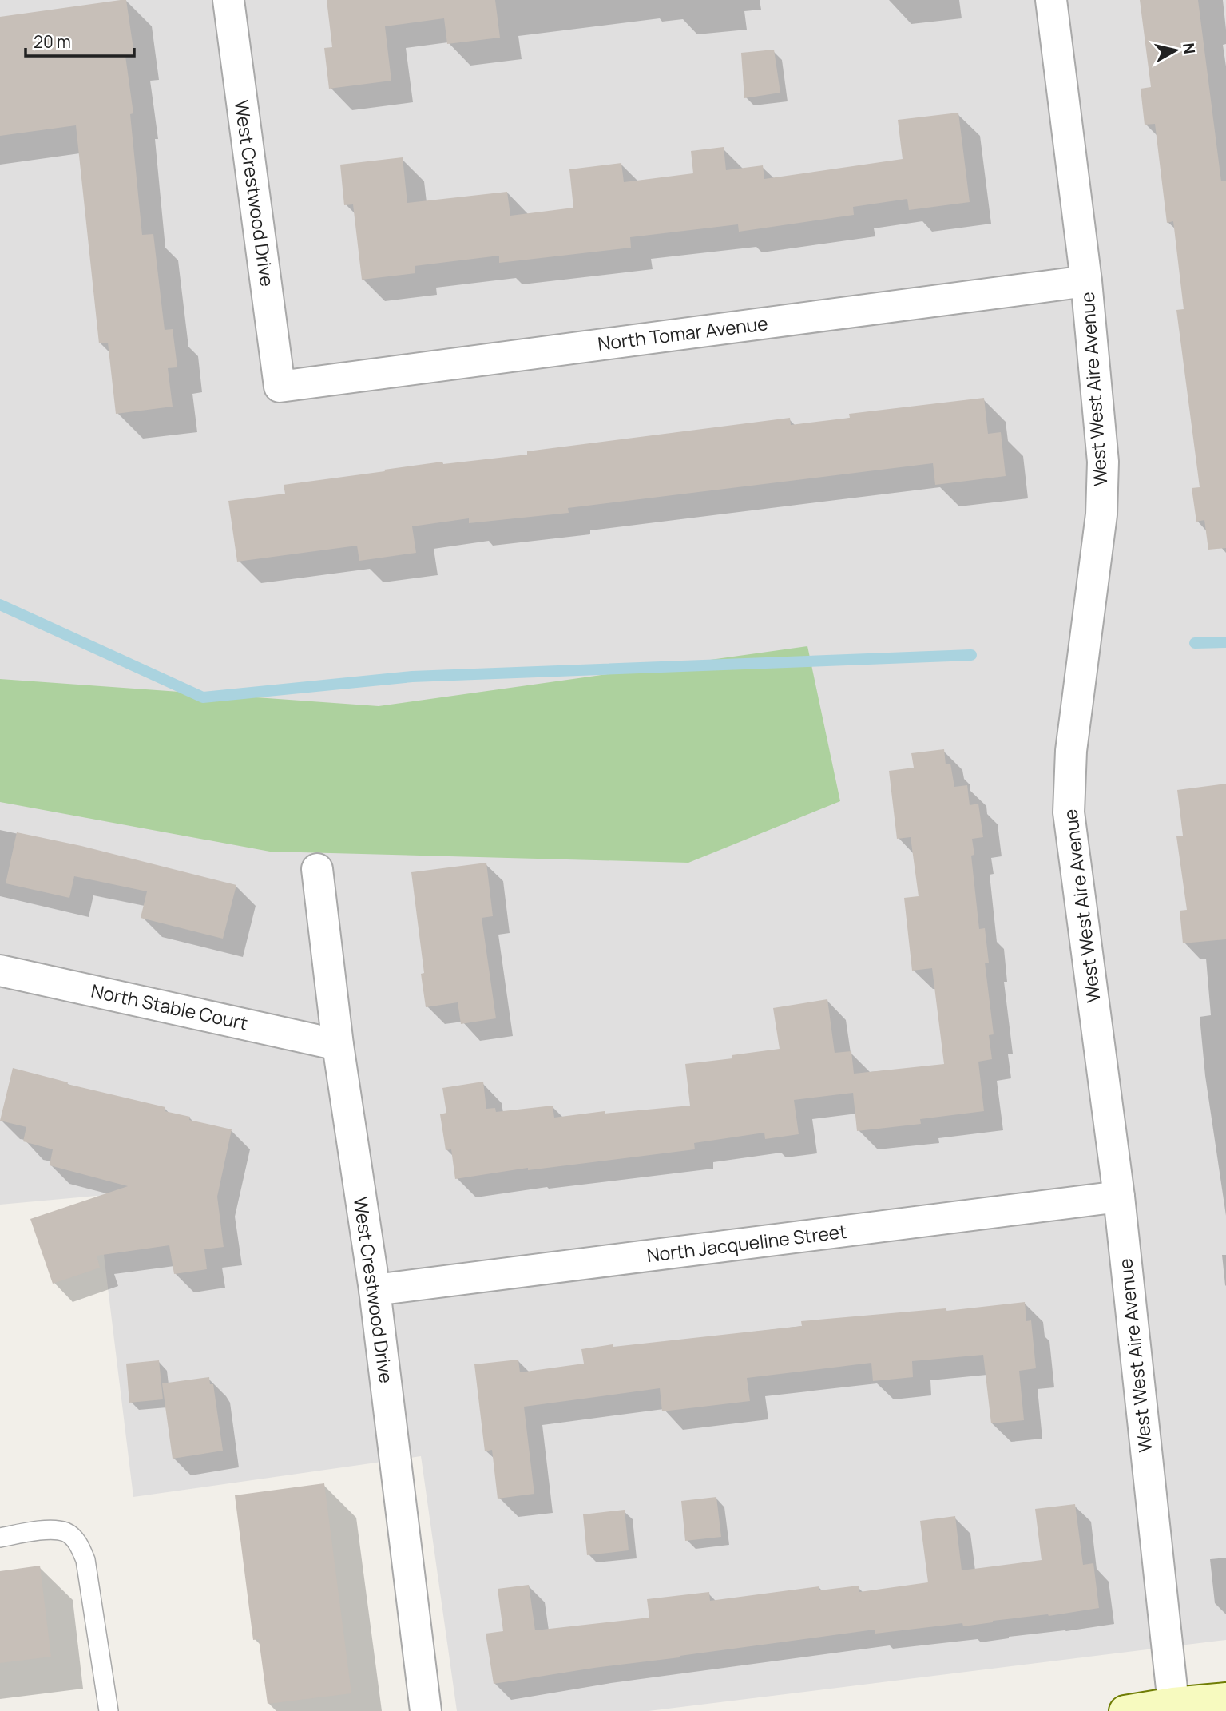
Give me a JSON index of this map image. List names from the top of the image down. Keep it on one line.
{"streets":{"street":["West Crestwood Drive","North Tomar Avenue","West West Aire Avenue","North Stable Court","North Jacqueline Street"]},"crossings":[["West Crestwood Drive","North Tomar Avenue"],["West Crestwood Drive","North Stable Court"],["West Crestwood Drive","North Jacqueline Street"],["North Tomar Avenue","West West Aire Avenue"],["West West Aire Avenue","North Jacqueline Street"]],"scale_bar":"20 m","north":"right"}
